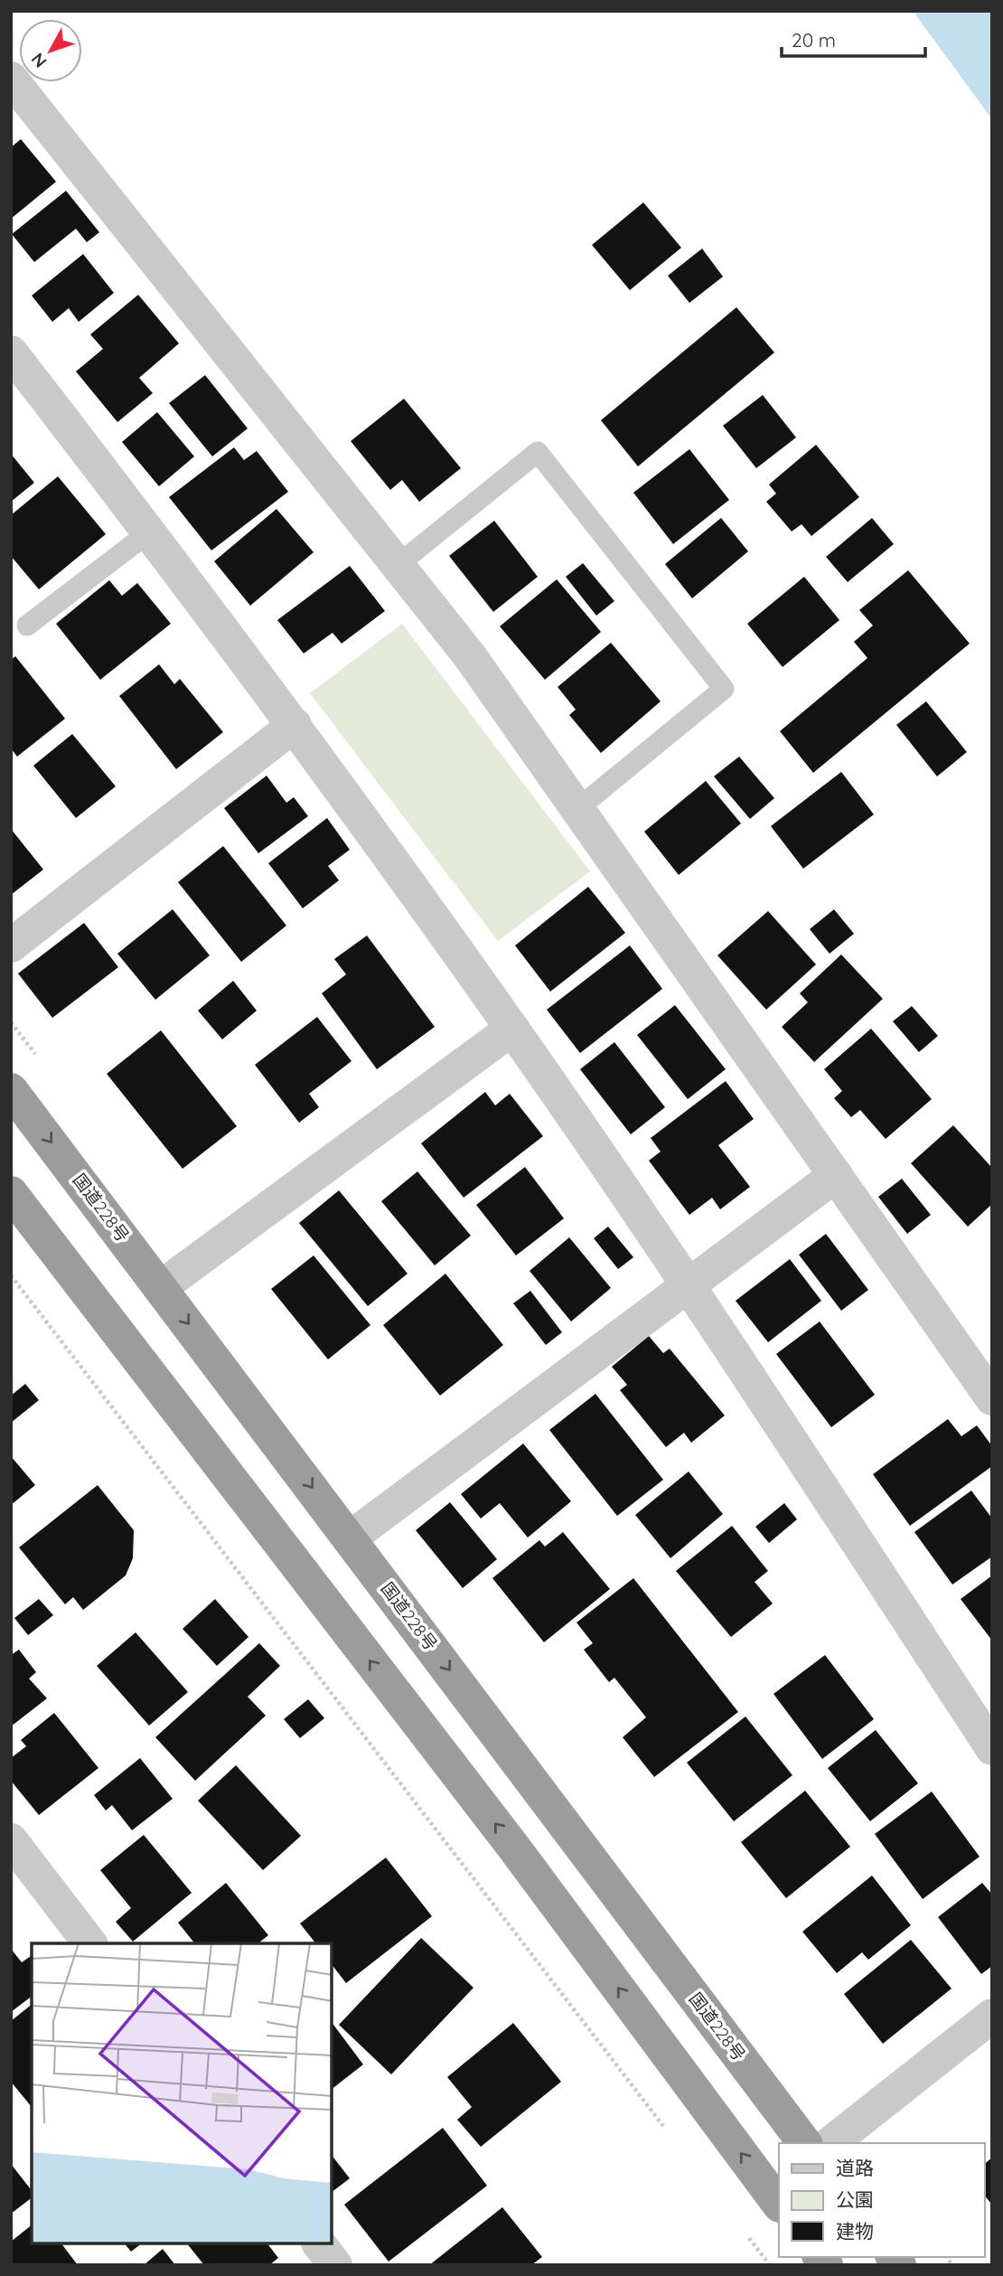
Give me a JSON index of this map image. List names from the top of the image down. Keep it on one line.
{"streets":{"highway":["国道228号"]},"legend":["道路","公園","建物"],"scale_bar":"20 m","north":"bottom left"}
